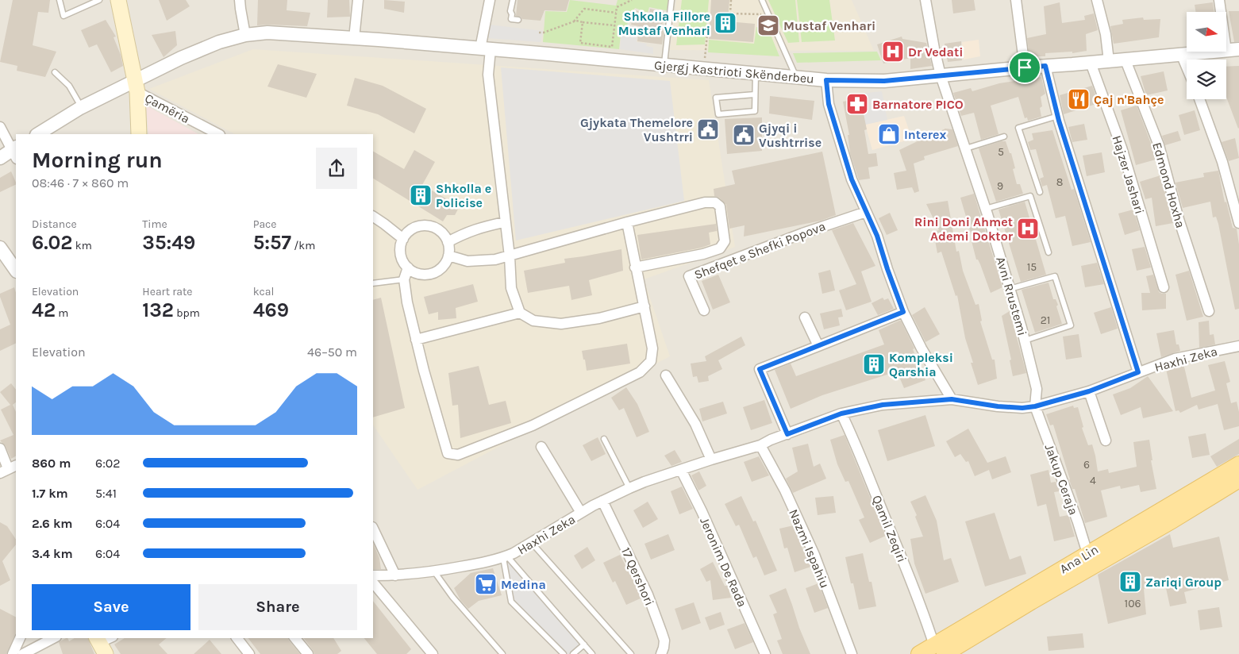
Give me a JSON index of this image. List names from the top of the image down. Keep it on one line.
{"streets":{"main road":["Çamëria","Ana Lin"],"street":["Gjergj Kastrioti Skënderbeu","Hajzer Jashari","Edmond Hoxha","Shefqet e Shefki Popova","Avni Rrustemi","Haxhi Zeka","Jakup Ceraja","Qamil Zeqiri","Nazmi Ispahiu","Jeronim De Rada","17 Qershori"]},"crossings":[["Gjergj Kastrioti Skënderbeu","Çamëria"],["Gjergj Kastrioti Skënderbeu","Hajzer Jashari"],["Gjergj Kastrioti Skënderbeu","Edmond Hoxha"],["Gjergj Kastrioti Skënderbeu","Avni Rrustemi"],["Avni Rrustemi","Haxhi Zeka"],["Avni Rrustemi","Jakup Ceraja"],["Haxhi Zeka","Jakup Ceraja"],["Haxhi Zeka","Qamil Zeqiri"],["Haxhi Zeka","Nazmi Ispahiu"],["Haxhi Zeka","Jeronim De Rada"],["Haxhi Zeka","17 Qershori"],["Jakup Ceraja","Ana Lin"],["Qamil Zeqiri","Ana Lin"]],"places":{"building":["Shkolla Fillore Mustaf Venhari","Shkolla e Policise","Kompleksi Qarshia","Zariqi Group"],"school or university":["Mustaf Venhari"],"hospital":["Dr Vedati","Rini Doni Ahmet Ademi Doktor"],"restaurant":["Çaj n'Bahçe"],"pharmacy":["Barnatore PICO"],"public building":["Gjykata Themelore Vushtrri","Gjyqi i Vushtrrise"],"shop":["Interex"],"supermarket":["Medina"]},"house_numbers":["5","8","9","15","21","6","4","106"],"north":"right","page":{"heading":["Morning run","08:46 · 7 × 860 m"],"stats":[["Distance","6.02 km"],["Time","35:49"],["Pace","5:57 /km"],["Elevation","42 m"],["Heart rate","132 bpm"],["kcal","469"]],"chart":["Elevation","46–50 m"],"list":[{"name":"860 m","note":"6:02"},{"name":"1.7 km","note":"5:41"},{"name":"2.6 km","note":"6:04"},{"name":"3.4 km","note":"6:04"}],"buttons":["Save","Share"]}}
